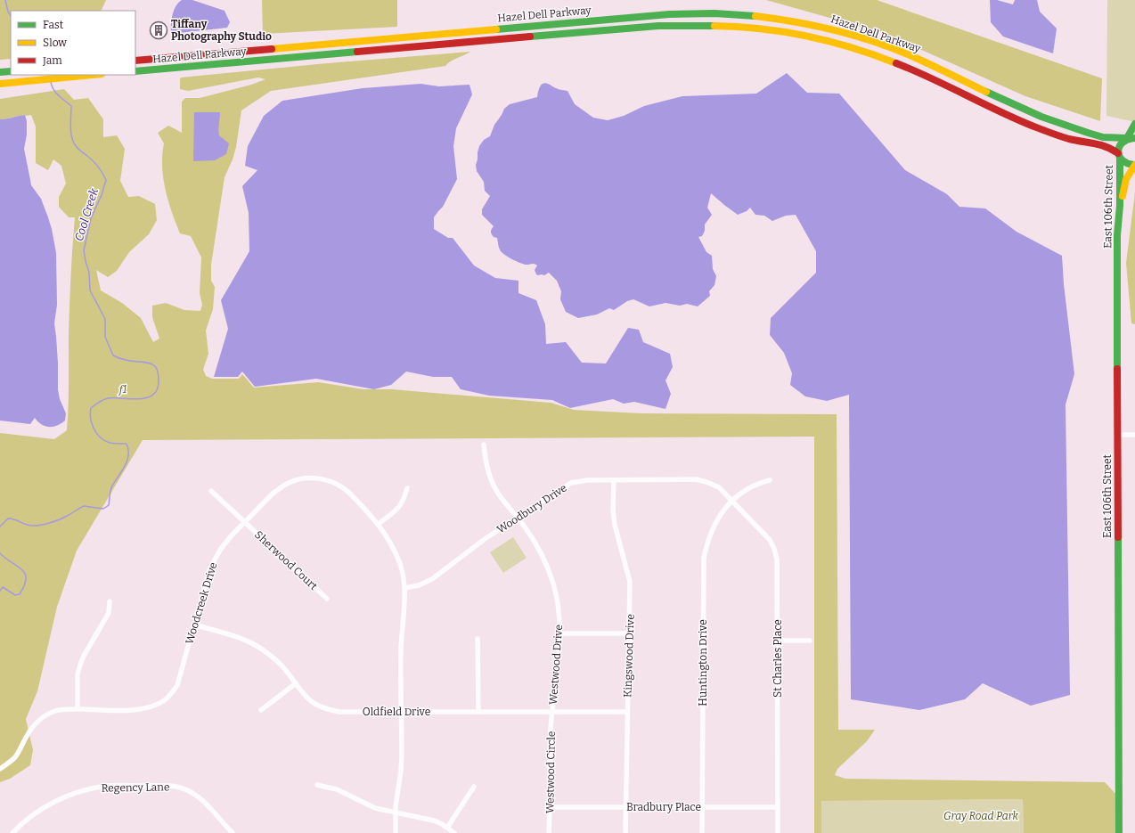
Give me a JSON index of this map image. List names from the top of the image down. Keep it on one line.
{"streets":{"main road":["Hazel Dell Parkway","East 106th Street"],"street":["Woodbury Drive","Sherwood Court","Woodcreek Drive","Kingswood Drive","St Charles Place","Huntington Drive","Westwood Drive","Oldfield Drive","Westwood Circle","Regency Lane","Bradbury Place"]},"crossings":[["Hazel Dell Parkway","East 106th Street"],["Woodbury Drive","Woodcreek Drive"],["Woodbury Drive","Kingswood Drive"],["Woodbury Drive","St Charles Place"],["Woodbury Drive","Huntington Drive"],["Woodbury Drive","Westwood Drive"],["Sherwood Court","Woodcreek Drive"],["Woodcreek Drive","Oldfield Drive"],["Kingswood Drive","Oldfield Drive"],["Kingswood Drive","Bradbury Place"],["St Charles Place","Huntington Drive"],["St Charles Place","Bradbury Place"],["Huntington Drive","Bradbury Place"],["Westwood Drive","Oldfield Drive"],["Westwood Drive","Westwood Circle"],["Oldfield Drive","Westwood Circle"],["Westwood Circle","Bradbury Place"]],"water":["Cool Creek"],"parks":["f1","Gray Road Park"],"places":{"building":["Tiffany Photography Studio"]},"legend":["Fast","Slow","Jam"]}
